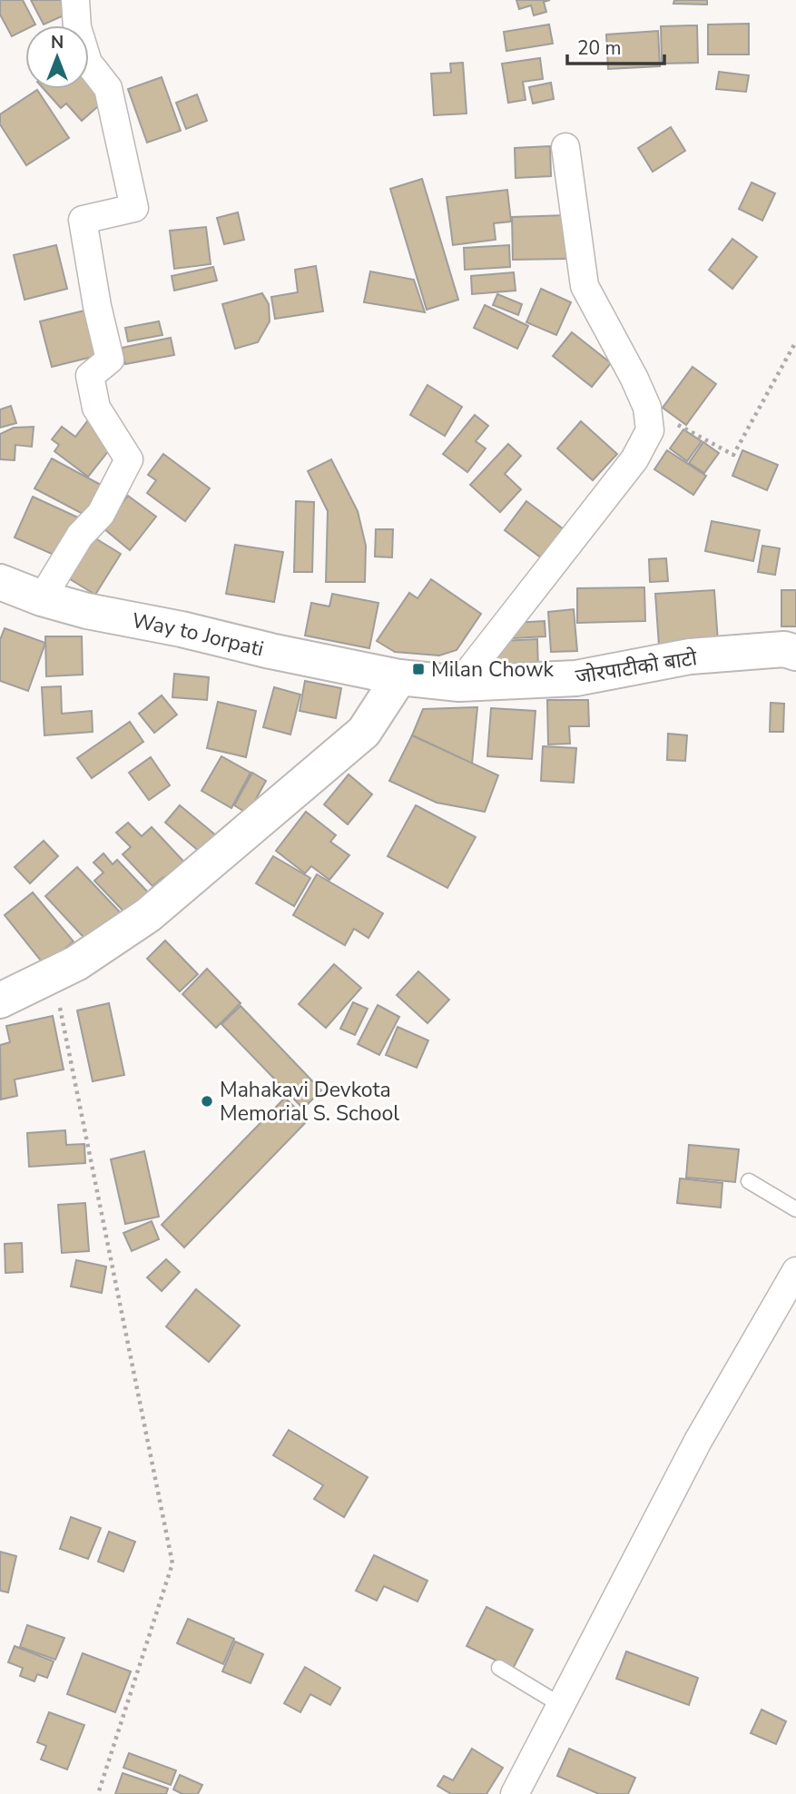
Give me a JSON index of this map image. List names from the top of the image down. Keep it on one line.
{"streets":{"street":["Way to Jorpati","जोरपाटीको बाटो"]},"crossings":[["Way to Jorpati","जोरपाटीको बाटो"]],"places":{"transit":["Milan Chowk"],"other":["Mahakavi Devkota Memorial S. School"]},"scale_bar":"20 m","north":"top"}
